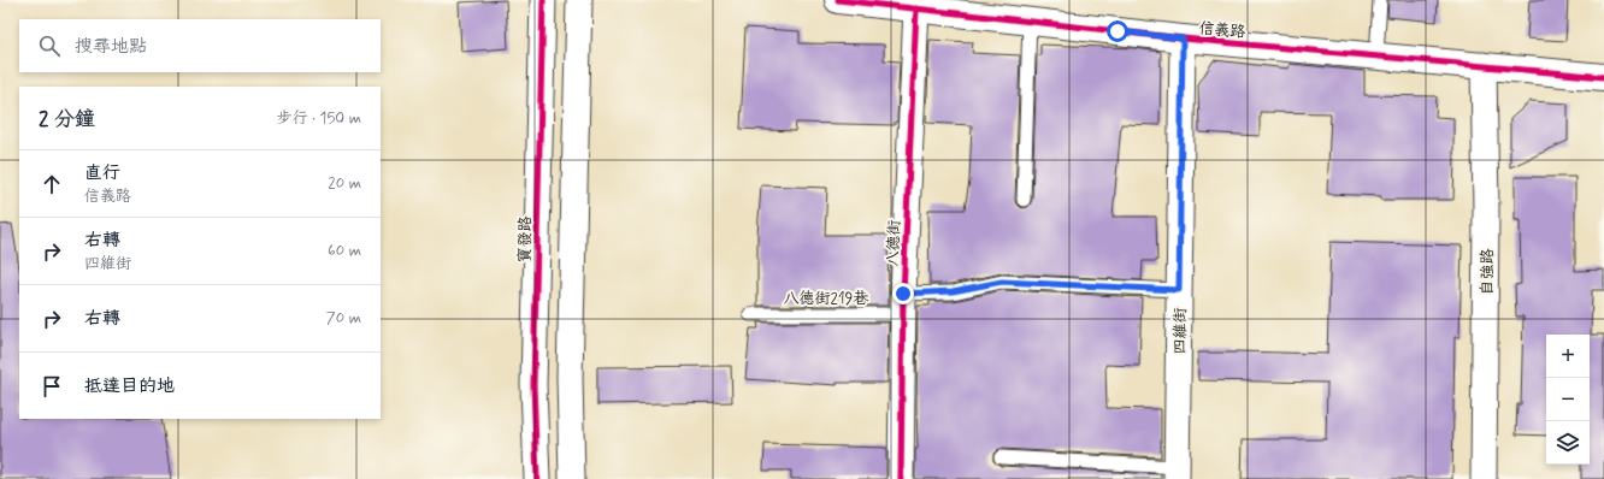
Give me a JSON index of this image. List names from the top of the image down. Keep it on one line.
{"streets":{"street":["信義路","寶發路","八德街","自強路","四維街"],"lane":["八德街219巷"]},"crossings":[["信義路","八德街"],["信義路","自強路"],["信義路","四維街"],["八德街","八德街219巷"],["八德街219巷","四維街"]],"page":{"search":"搜尋地點","heading":["2 分鐘","步行 · 150 m"],"list":[["直行","信義路","20 m"],["右轉","四維街","60 m"],["右轉","70 m"],"抵達目的地"],"map_buttons":["+","−"]}}
